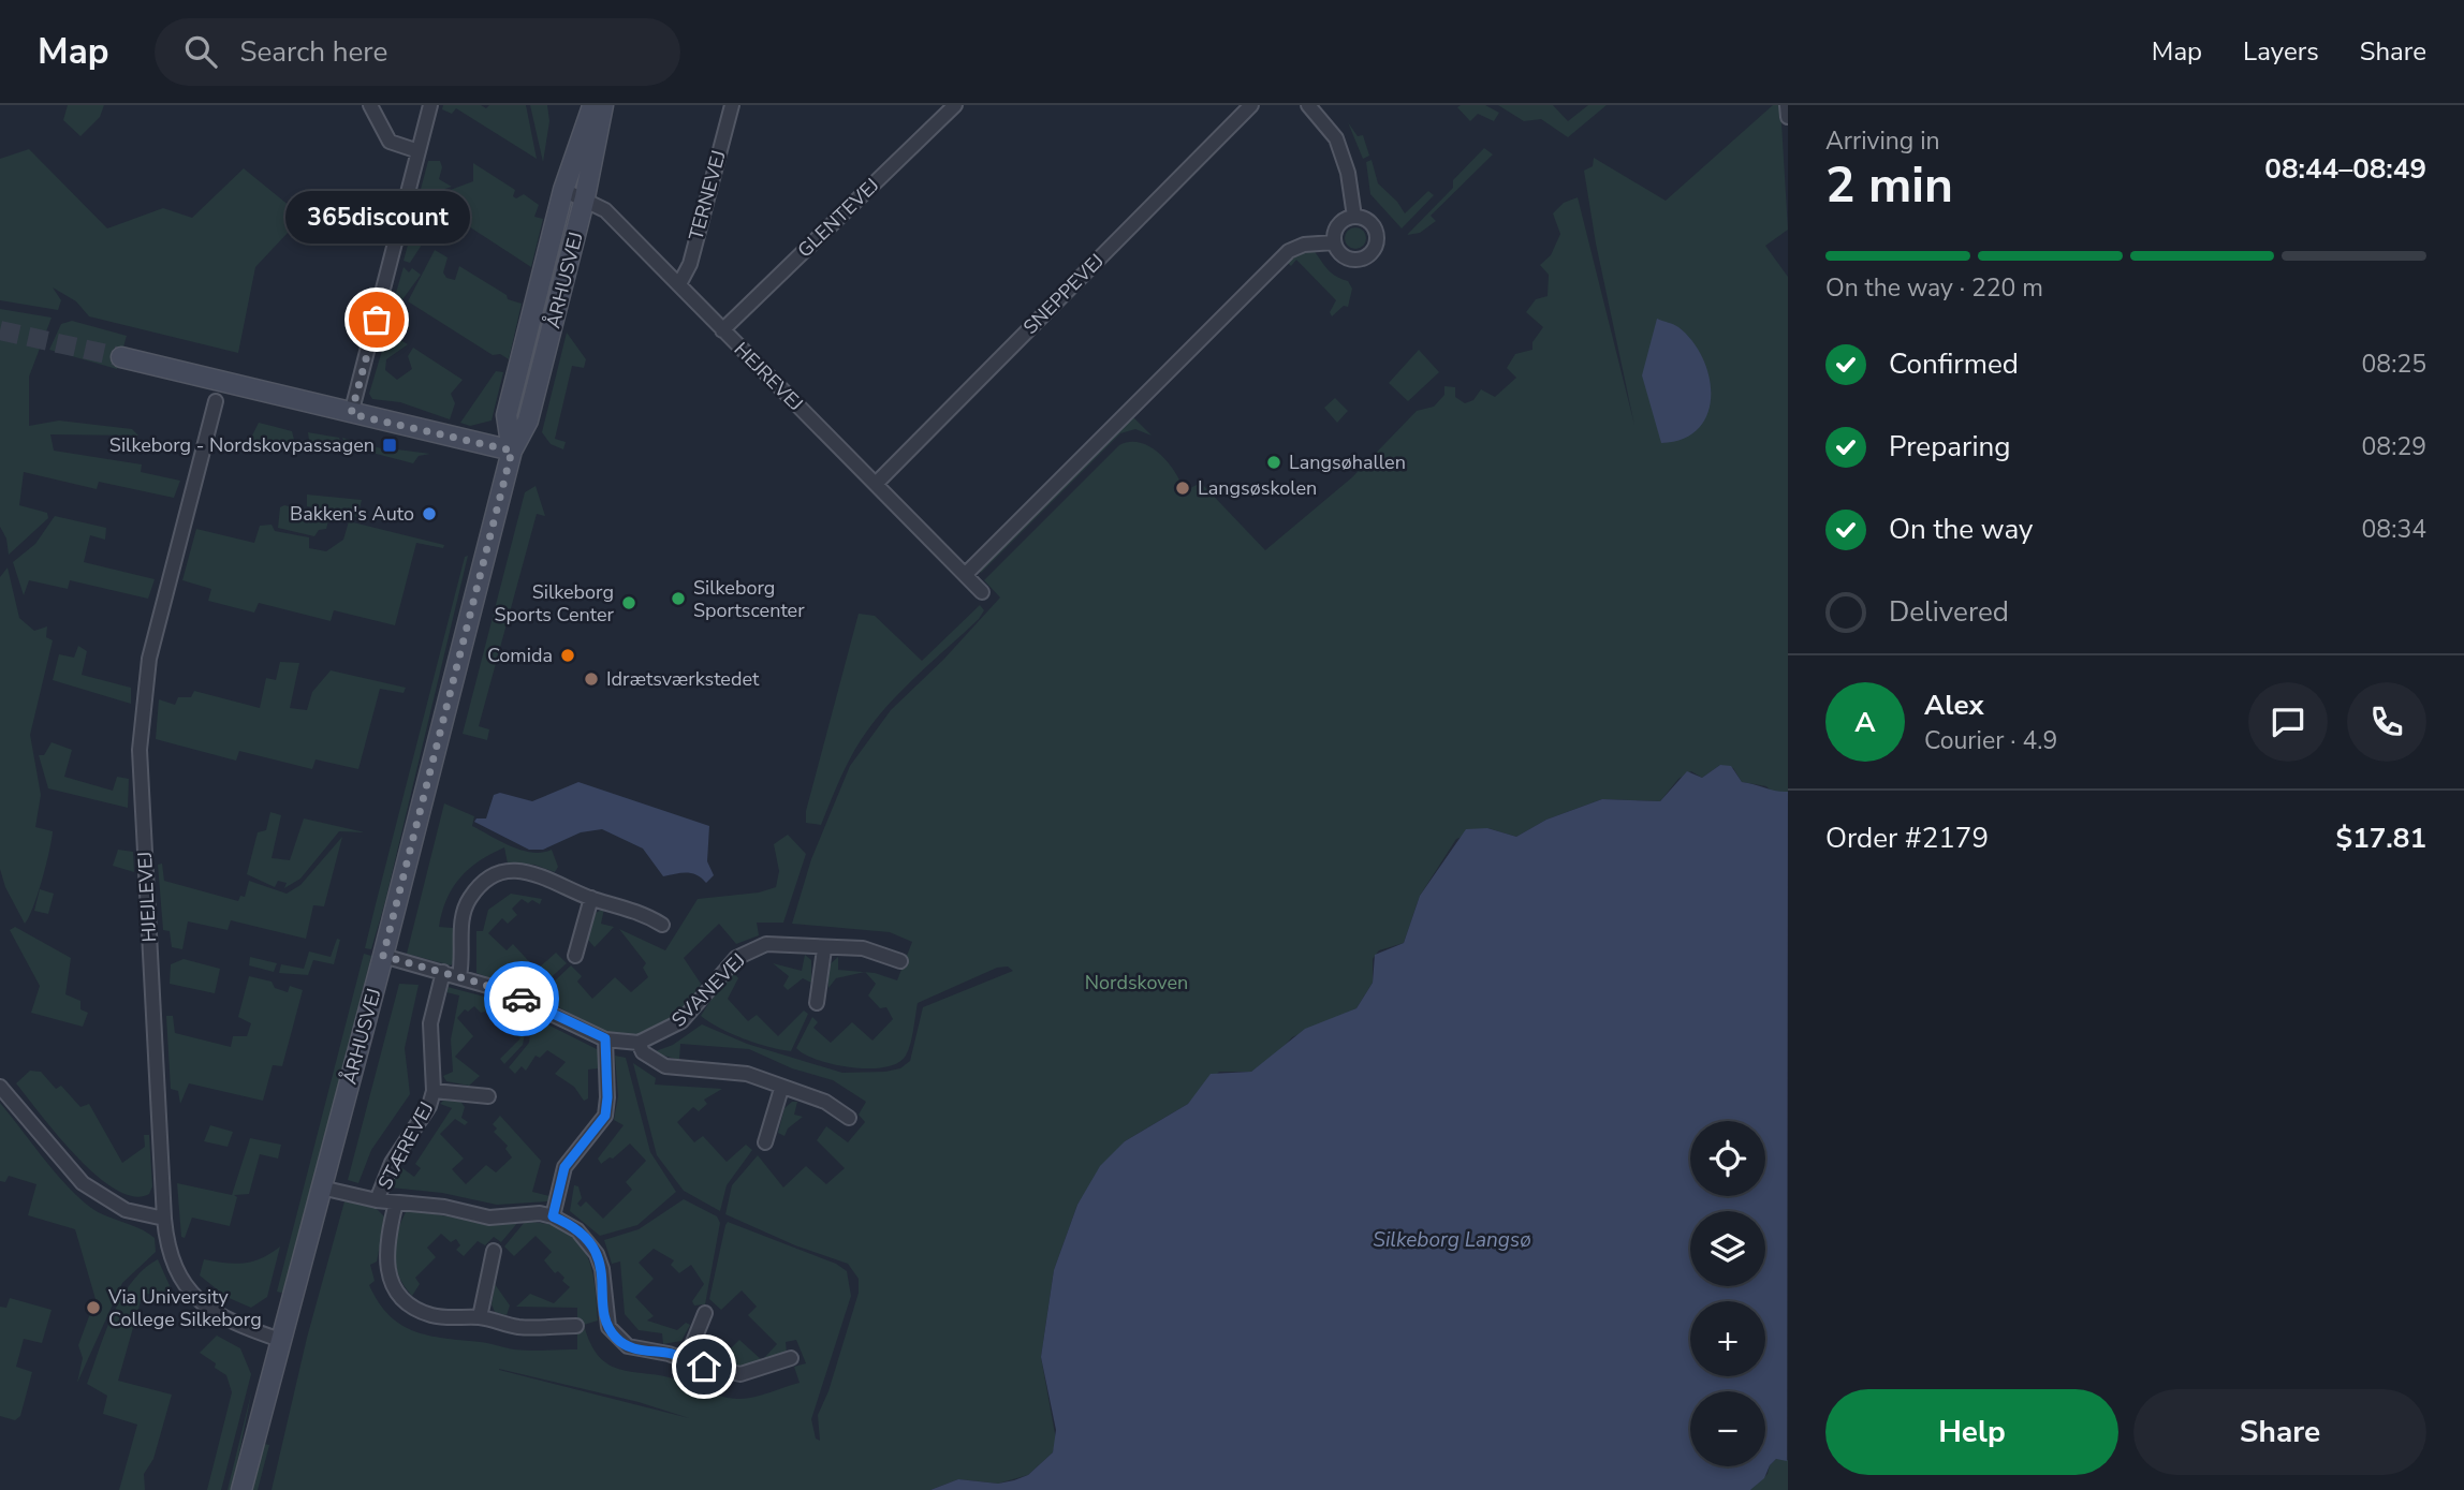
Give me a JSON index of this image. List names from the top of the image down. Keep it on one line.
{"streets":{"street":["TERNEVEJ","GLENTEVEJ","ÅRHUSVEJ","SNEPPEVEJ","HEJREVEJ","HJEJLEVEJ","SVANEVEJ","STÆREVEJ"]},"crossings":[["TERNEVEJ","HEJREVEJ"],["GLENTEVEJ","HEJREVEJ"],["ÅRHUSVEJ","HEJREVEJ"],["ÅRHUSVEJ","HJEJLEVEJ"],["ÅRHUSVEJ","STÆREVEJ"],["SNEPPEVEJ","HEJREVEJ"]],"water":["Silkeborg Langsø"],"parks":["Nordskoven"],"places":{"other":["365discount","Langsøhallen","Langsøskolen","Bakken's Auto","Silkeborg Sportscenter","Silkeborg Sports Center","Comida","Idrætsværkstedet","Via University College Silkeborg"],"transit":["Silkeborg - Nordskovpassagen"]},"page":{"header":"Map","search":"Search here","nav":["Map","Layers","Share"],"heading":["2 min","Arriving in","08:44–08:49"],"panel":["Alex","Courier · 4.9","Order #2179","$17.81"],"bubble":"365discount","bar":"On the way · 220 m","list":[["Confirmed","08:25"],["Preparing","08:29"],["On the way","08:34"],"Delivered"],"round":"A","map_buttons":["+","−"],"buttons":["Help","Share"]}}
